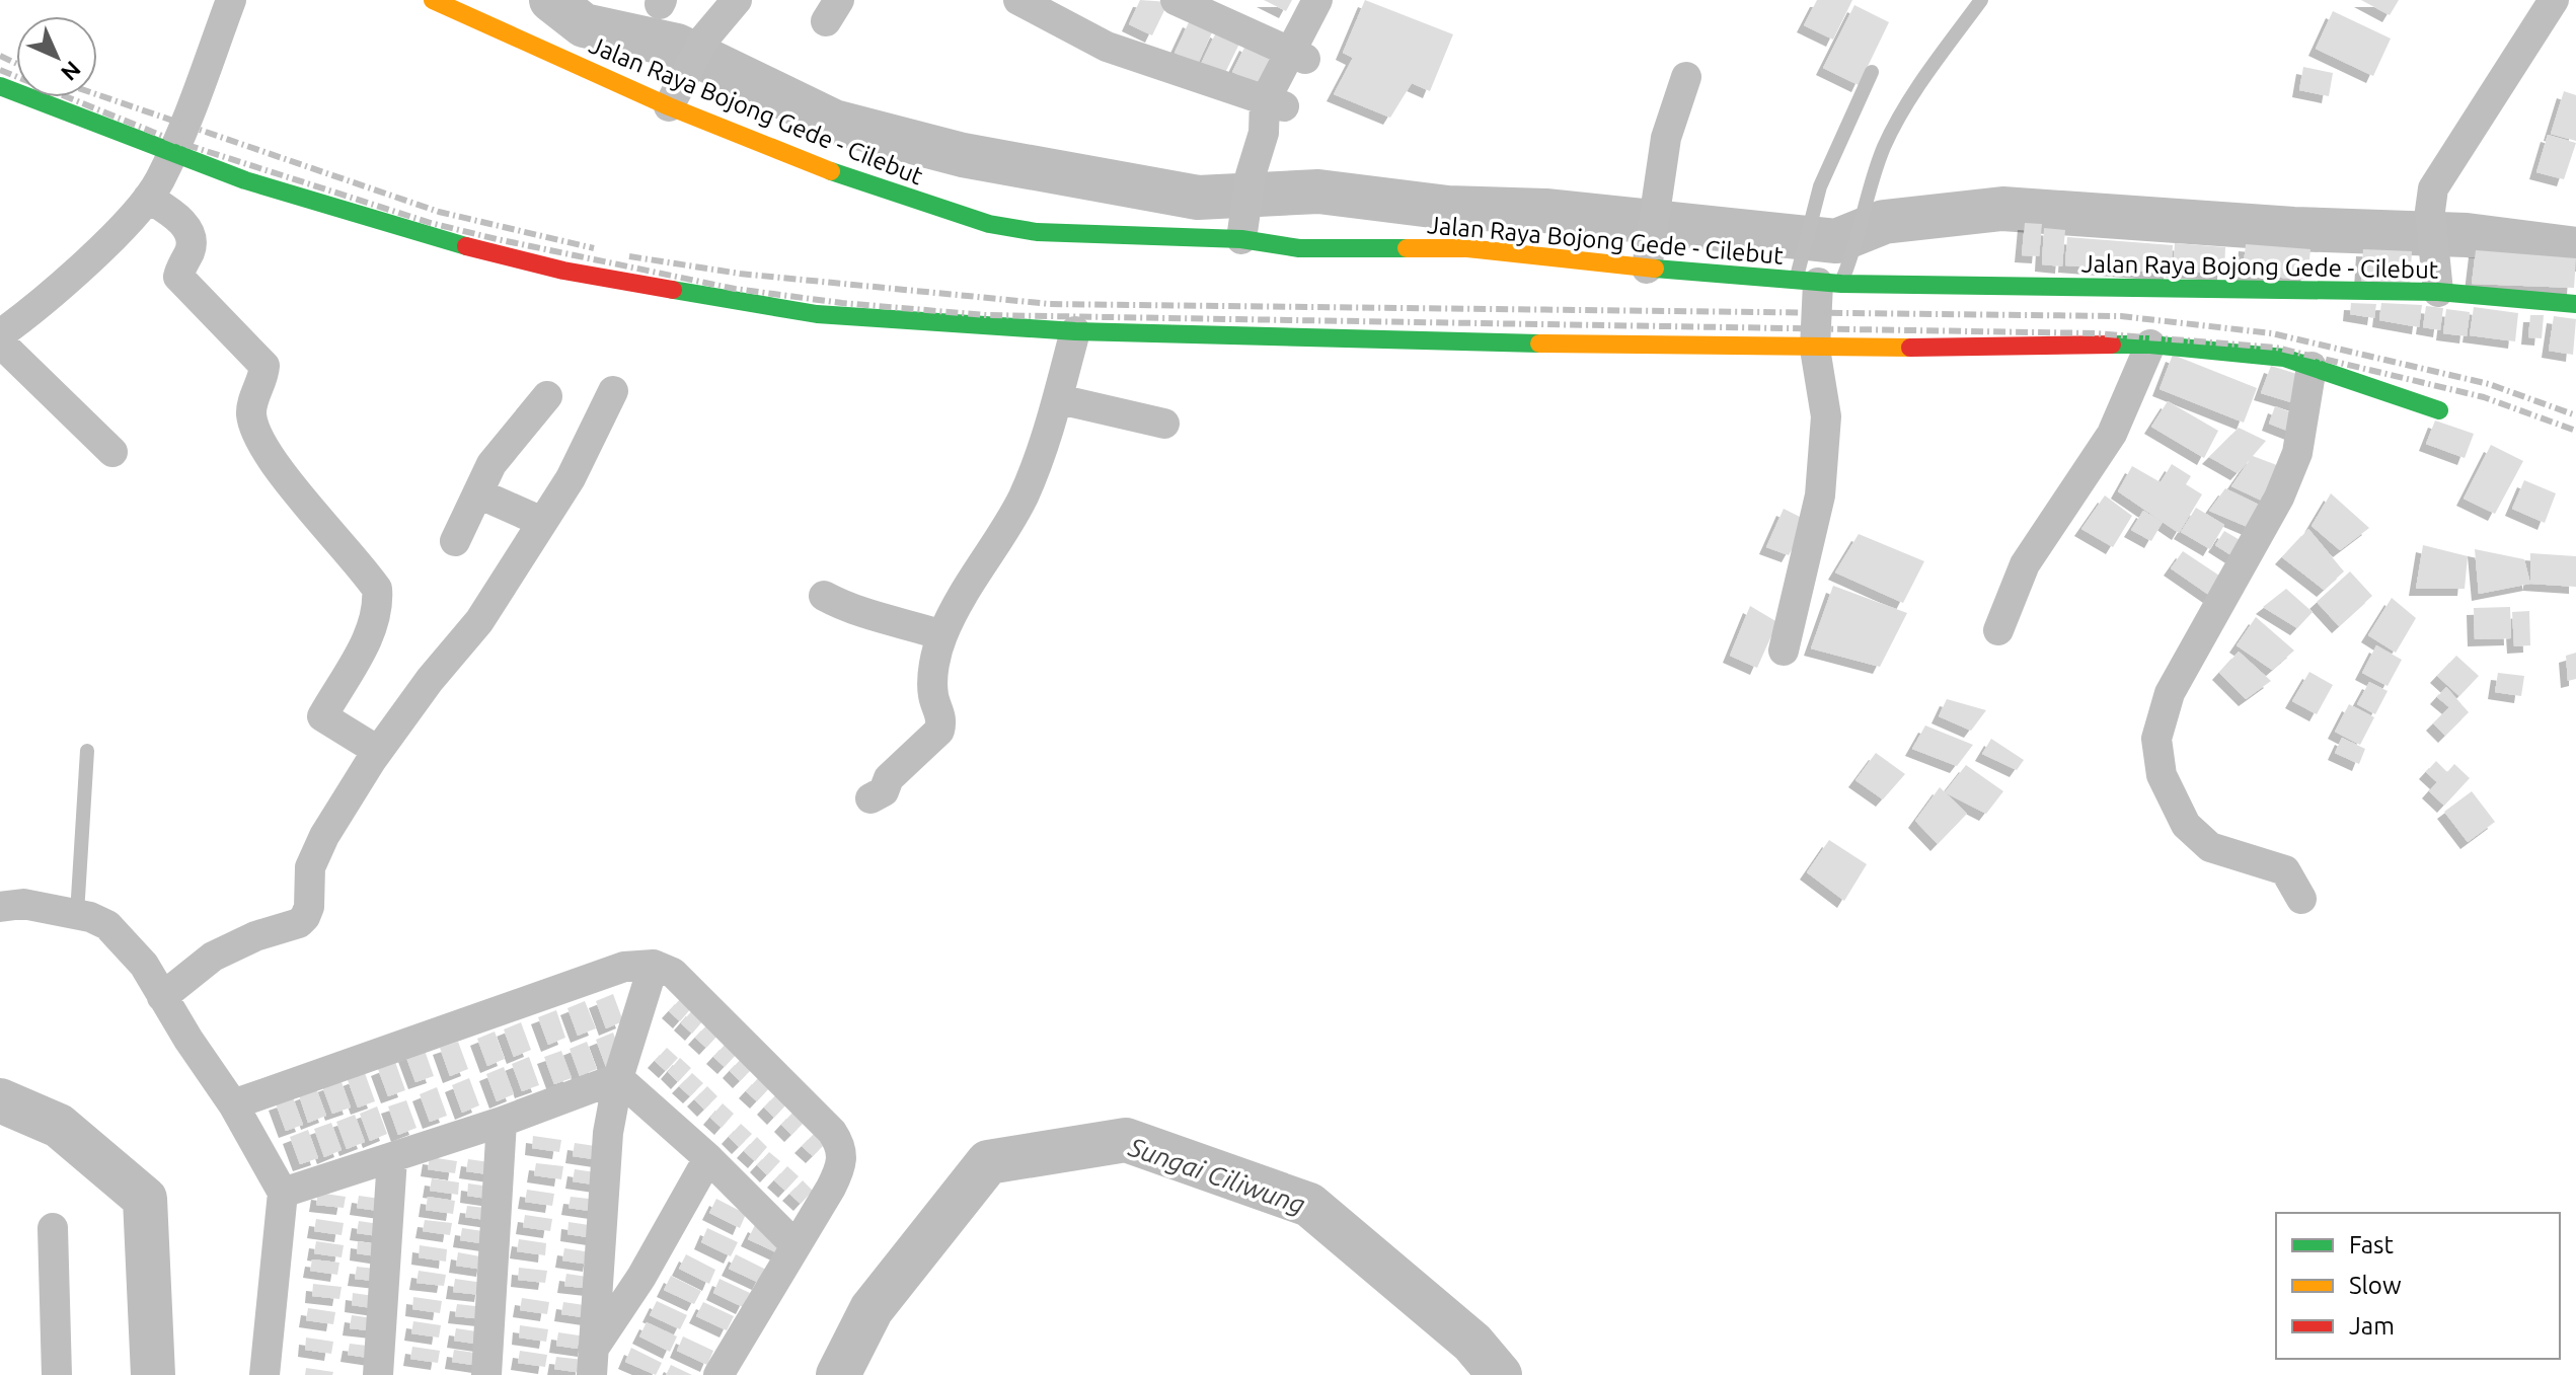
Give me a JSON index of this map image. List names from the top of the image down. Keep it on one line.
{"streets":{"street":["Jalan Raya Bojong Gede - Cilebut"]},"water":["Sungai Ciliwung"],"legend":["Fast","Slow","Jam"],"north":"bottom right"}
